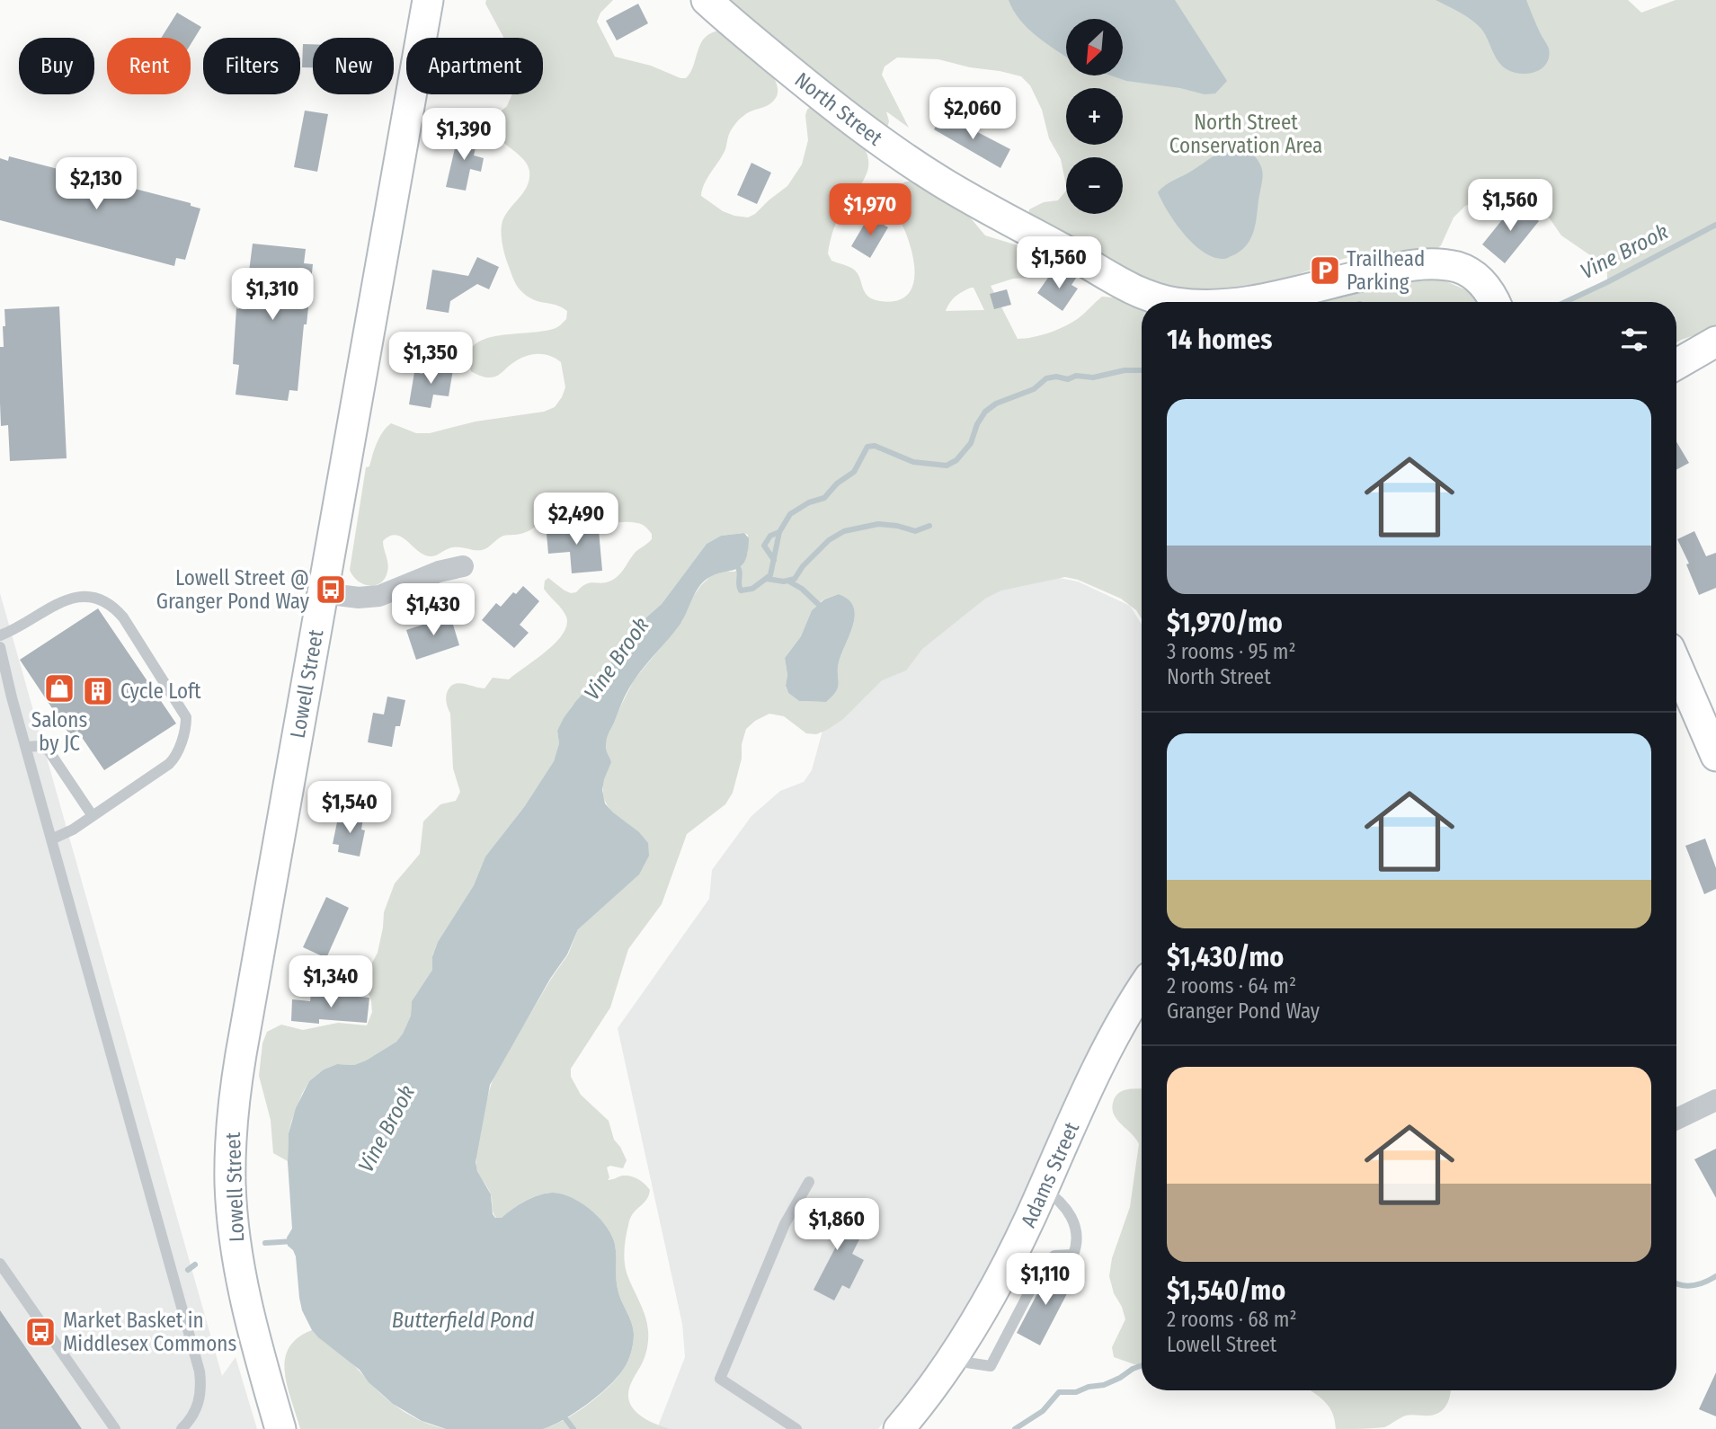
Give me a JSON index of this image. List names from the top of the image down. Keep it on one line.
{"streets":{"main road":["North Street","Lowell Street","Adams Street"]},"water":["Vine Brook","Butterfield Pond"],"parks":["North Street Conservation Area"],"places":{"parking":["Trailhead Parking"],"bus stop":["Lowell Street @ Granger Pond Way","Market Basket in Middlesex Commons"],"shop":["Salons by JC"],"building":["Cycle Loft"]},"north":"bottom left","page":{"map_buttons":["+","−"],"chip":["Buy","Rent","Filters","New","Apartment"],"price":["$2,060","$1,390","$2,130","$1,560","$1,970","$1,560","$1,310","$1,350","$2,490","$1,430","$1,540","$1,340","$1,860","$1,110"],"heading":"14 homes","list":[{"name":"$1,970/mo","note":"3 rooms · 95 m² · North Street"},{"name":"$1,430/mo","note":"2 rooms · 64 m² · Granger Pond Way"},{"name":"$1,540/mo","note":"2 rooms · 68 m² · Lowell Street"}]}}
